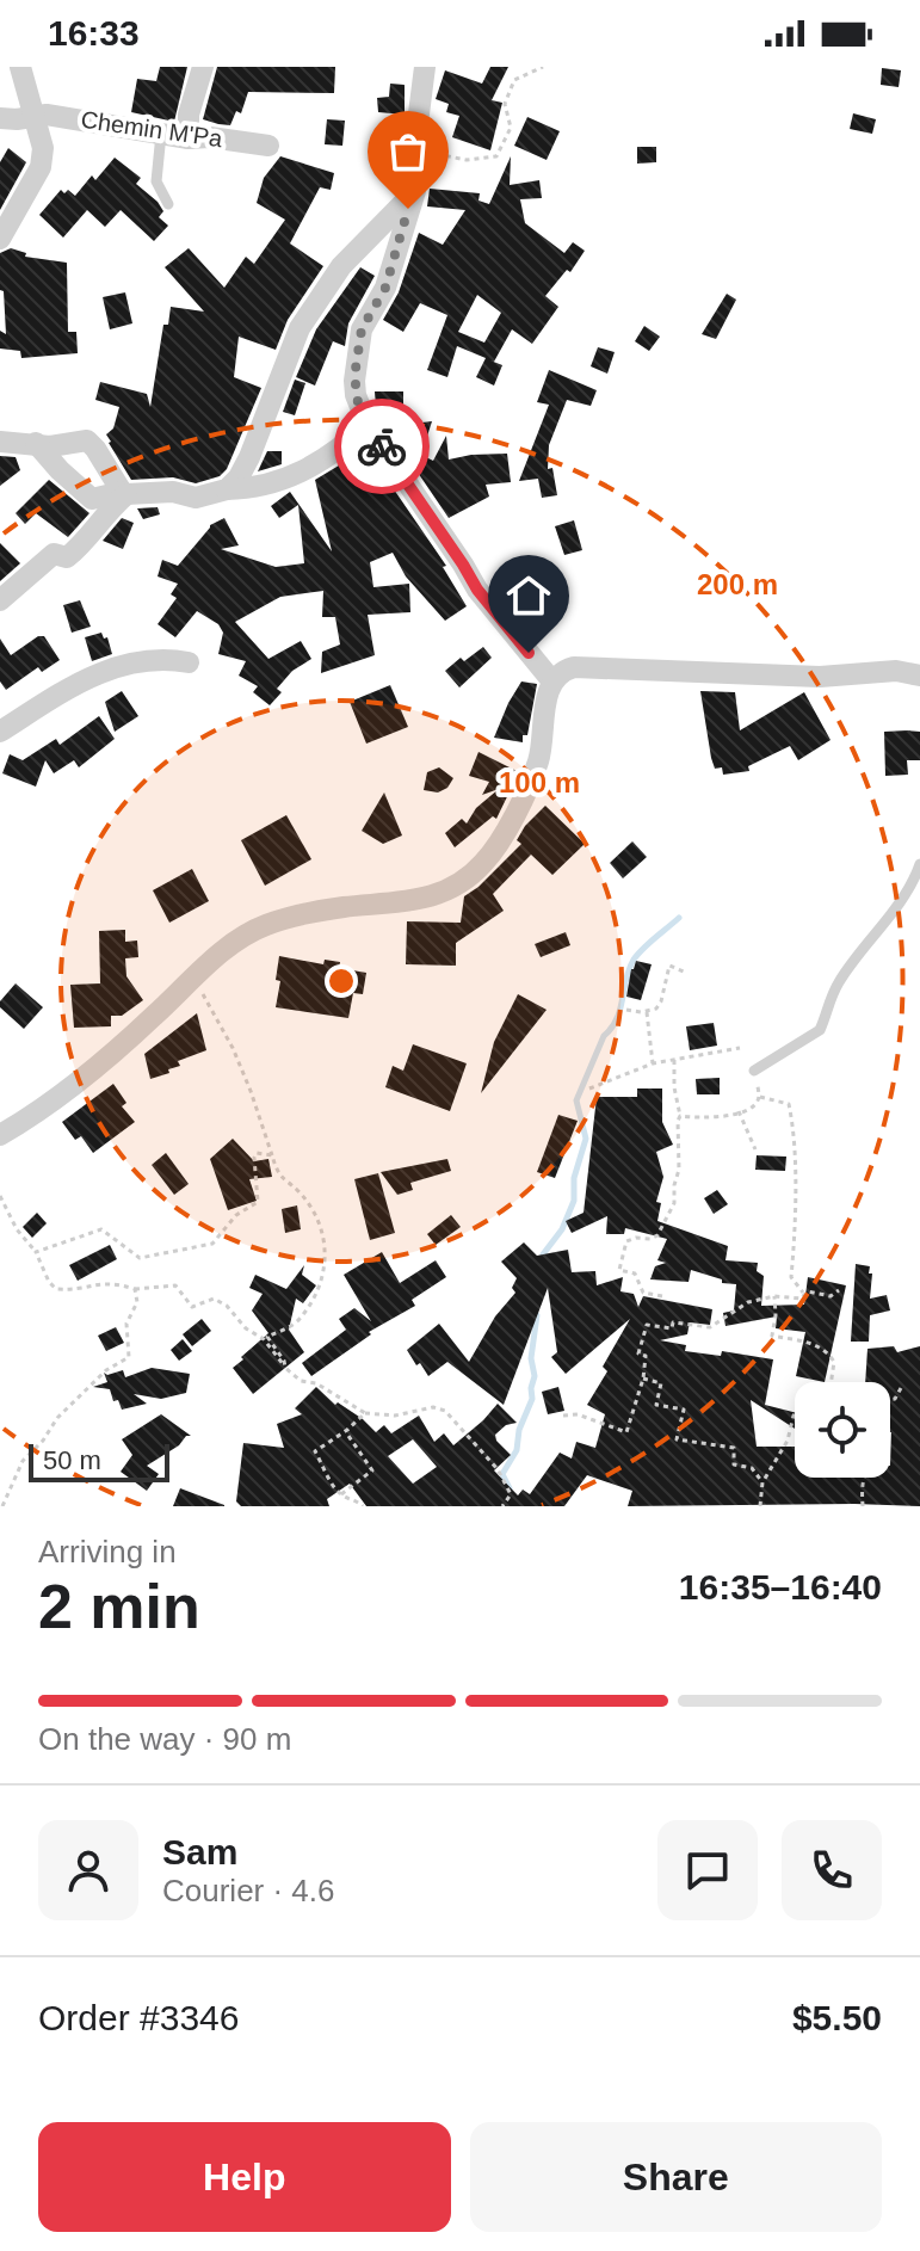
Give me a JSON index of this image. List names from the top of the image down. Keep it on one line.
{"streets":{"street":["Chemin M'Pa"]},"scale_bar":"50 m","page":{"status":"16:33","scale":"50 m","heading":["2 min","Arriving in","16:35–16:40"],"panel":["Sam","Courier · 4.6","Order #3346","$5.50"],"bar":"On the way · 90 m","buttons":["Help","Share"]},"rings":["200 m","100 m"]}
